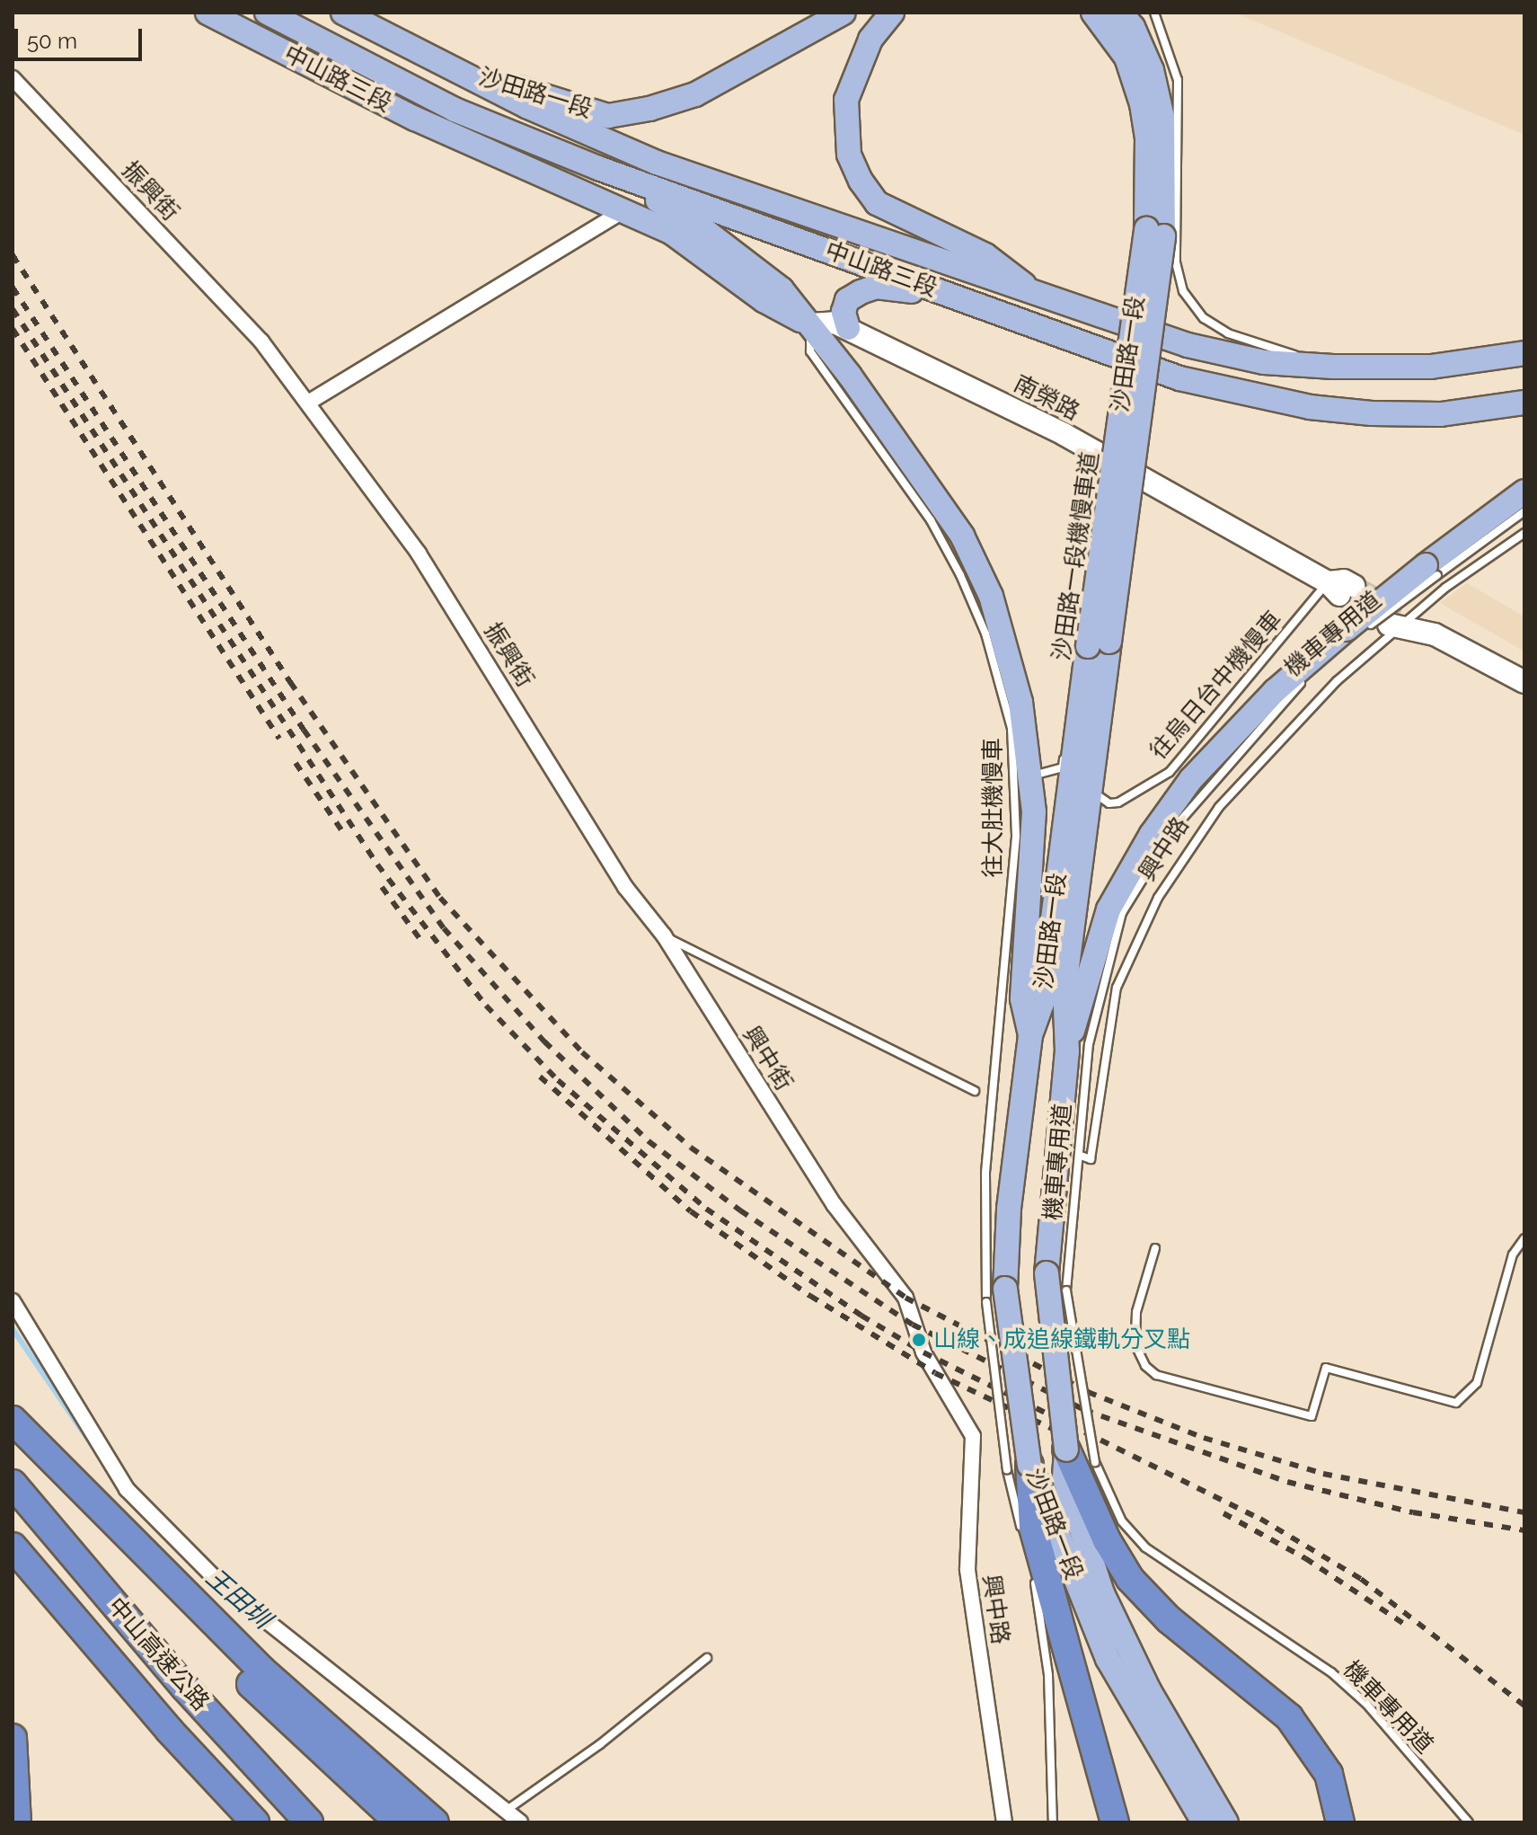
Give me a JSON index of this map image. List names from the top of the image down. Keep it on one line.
{"streets":{"highway":["中山高速公路"],"main road":["中山路三段","沙田路一段"],"street":["振興街","南榮路","興中路","興中街"],"lane":["沙田路一段機慢車道","機車專用道","往烏日台中機慢車","往大肚機慢車"]},"crossings":[["中山路三段","沙田路一段"],["中山路三段","南榮路"],["沙田路一段","沙田路一段機慢車道"],["沙田路一段","機車專用道"],["沙田路一段","往烏日台中機慢車"],["沙田路一段","往大肚機慢車"],["振興街","興中街"],["南榮路","往烏日台中機慢車"],["沙田路一段機慢車道","往大肚機慢車"],["興中路","興中街"]],"water":["王田圳"],"places":["山線、成追線鐵軌分叉點"],"scale_bar":"50 m"}
